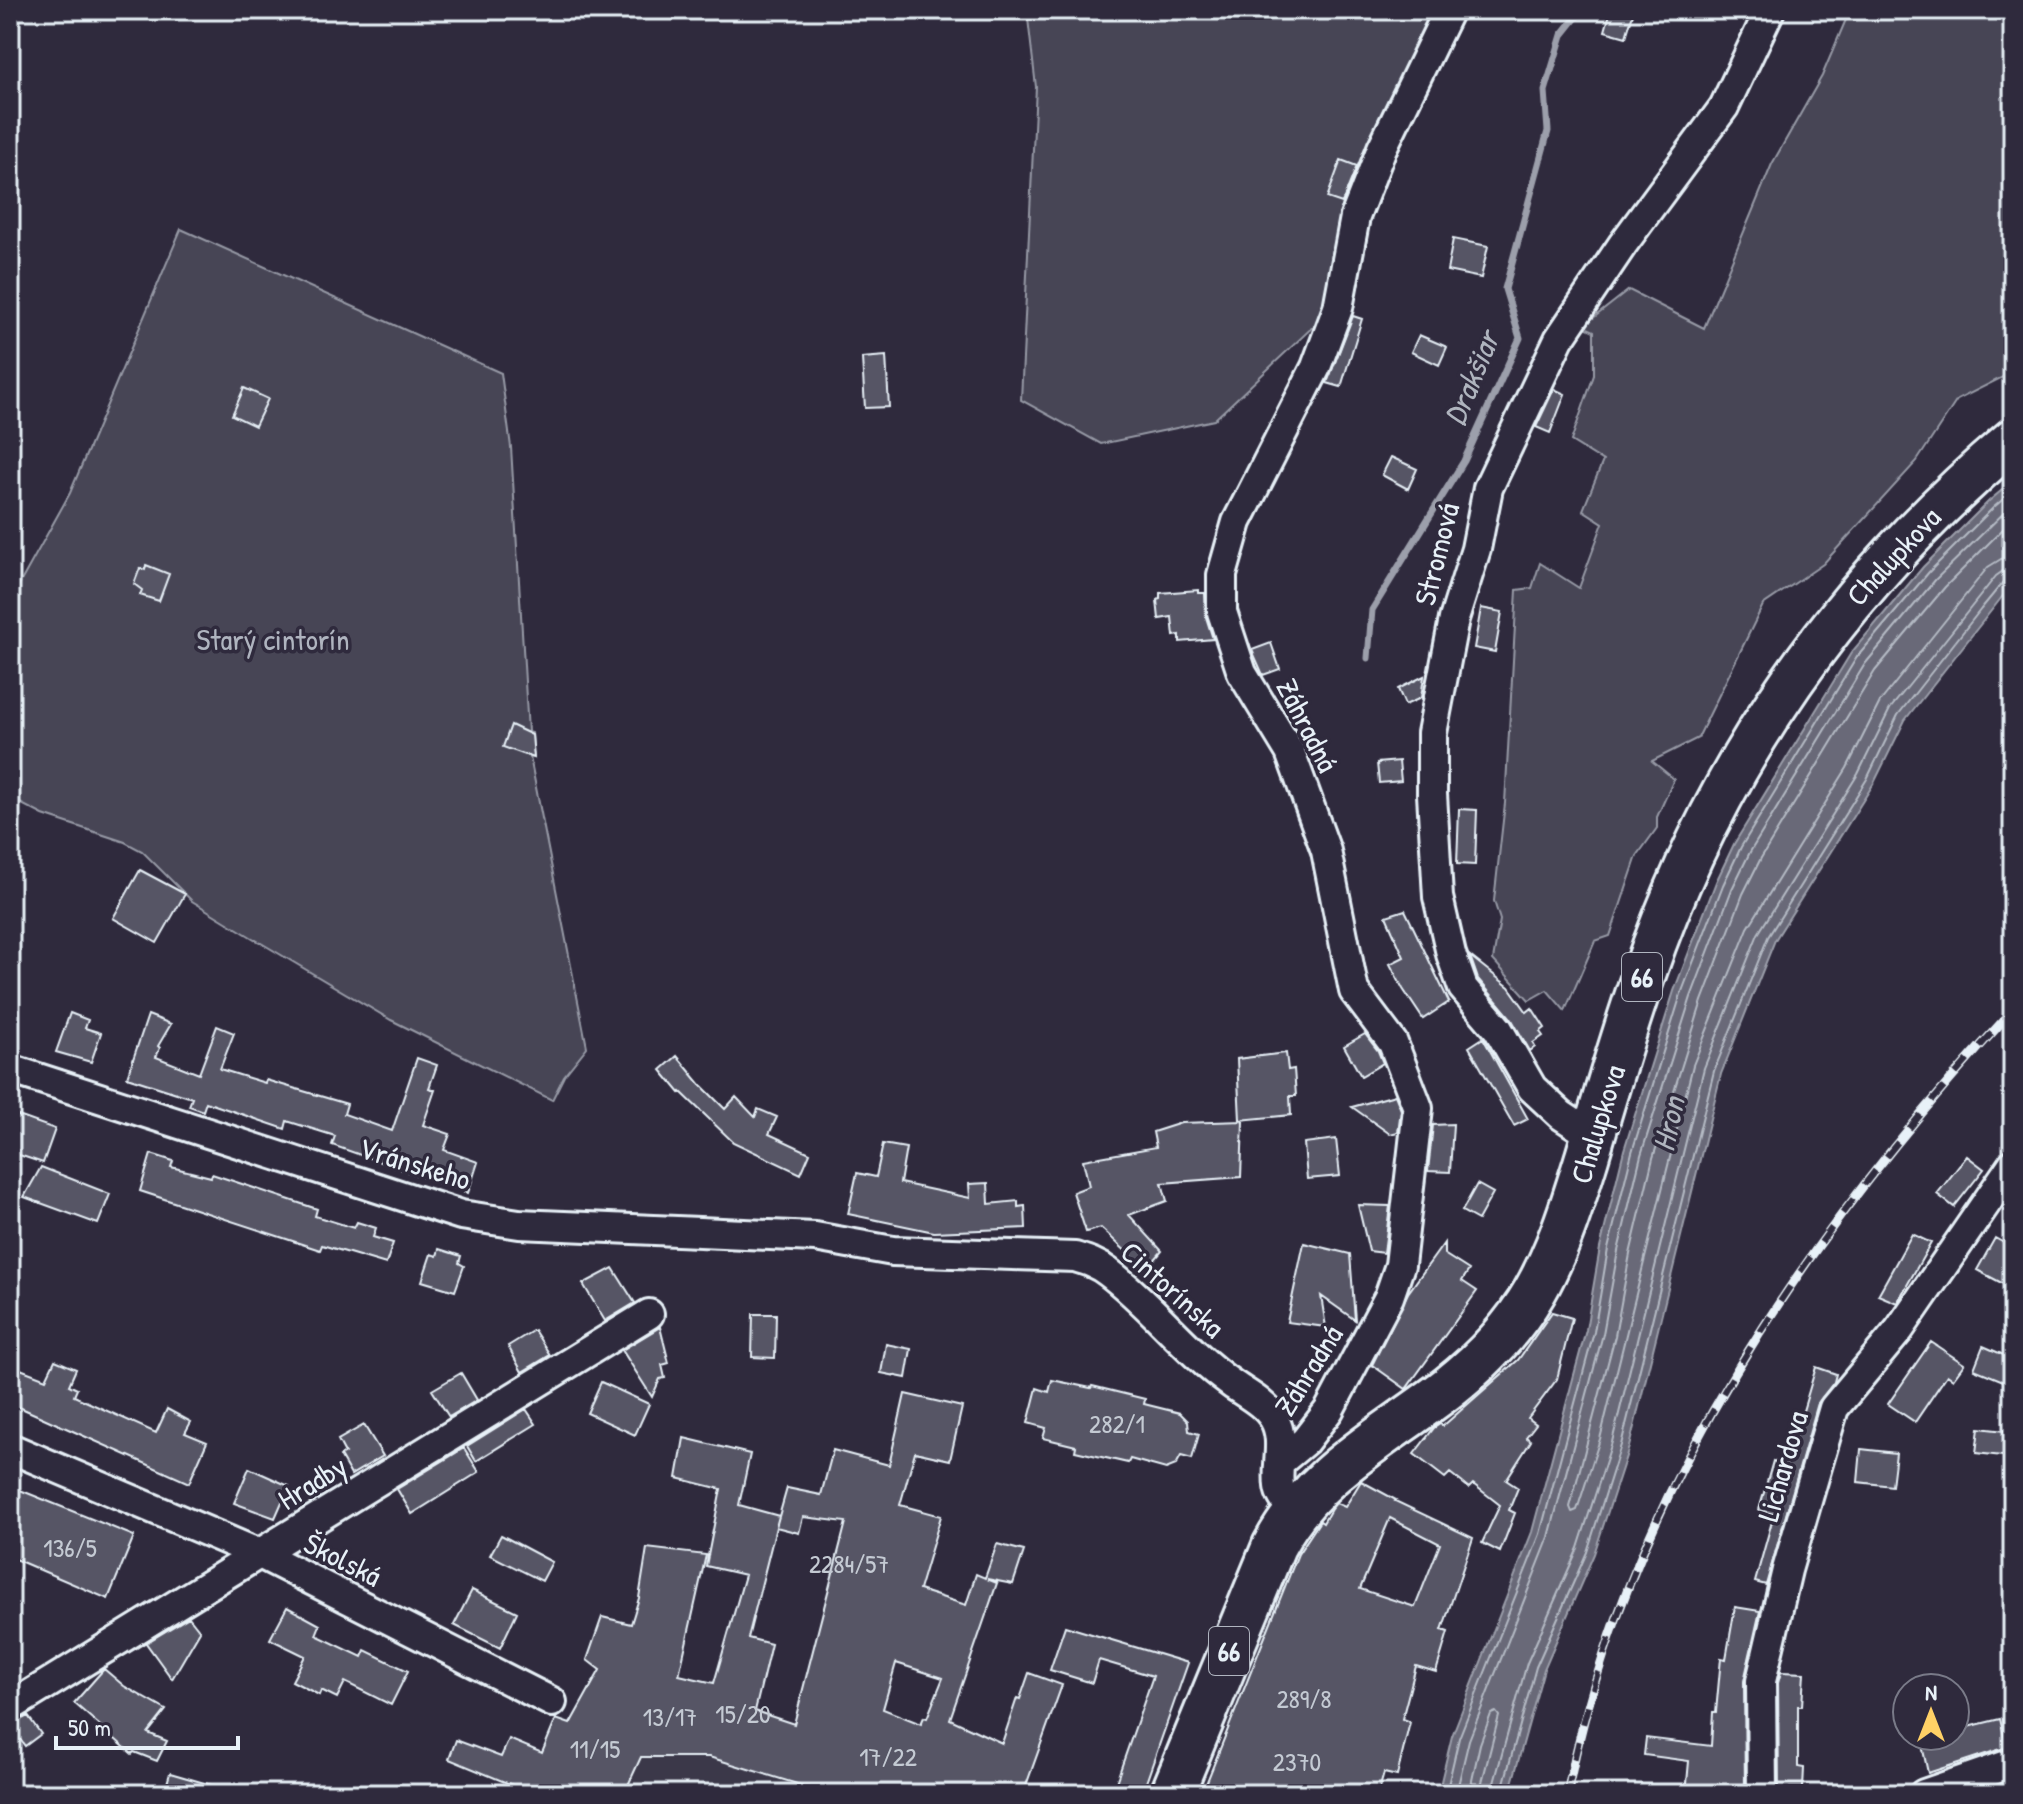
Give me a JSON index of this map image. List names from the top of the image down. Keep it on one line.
{"streets":{"main road":["Chalupkova","66"],"street":["Stromová","Záhradná","Vránskeho","Cintorínska","Lichardova","Hradby","Školská"]},"crossings":[["Stromová","Chalupkova"],["Chalupkova","Cintorínska"],["Záhradná","Cintorínska"],["Vránskeho","Cintorínska"],["Hradby","Školská"]],"water":["Drakšiar","Hron"],"parks":["Starý cintorín"],"house_numbers":["282/1","136/5","2284/57","289/8","15/20","13/17","11/15","17/22","2370"],"scale_bar":"50 m","north":"top"}
